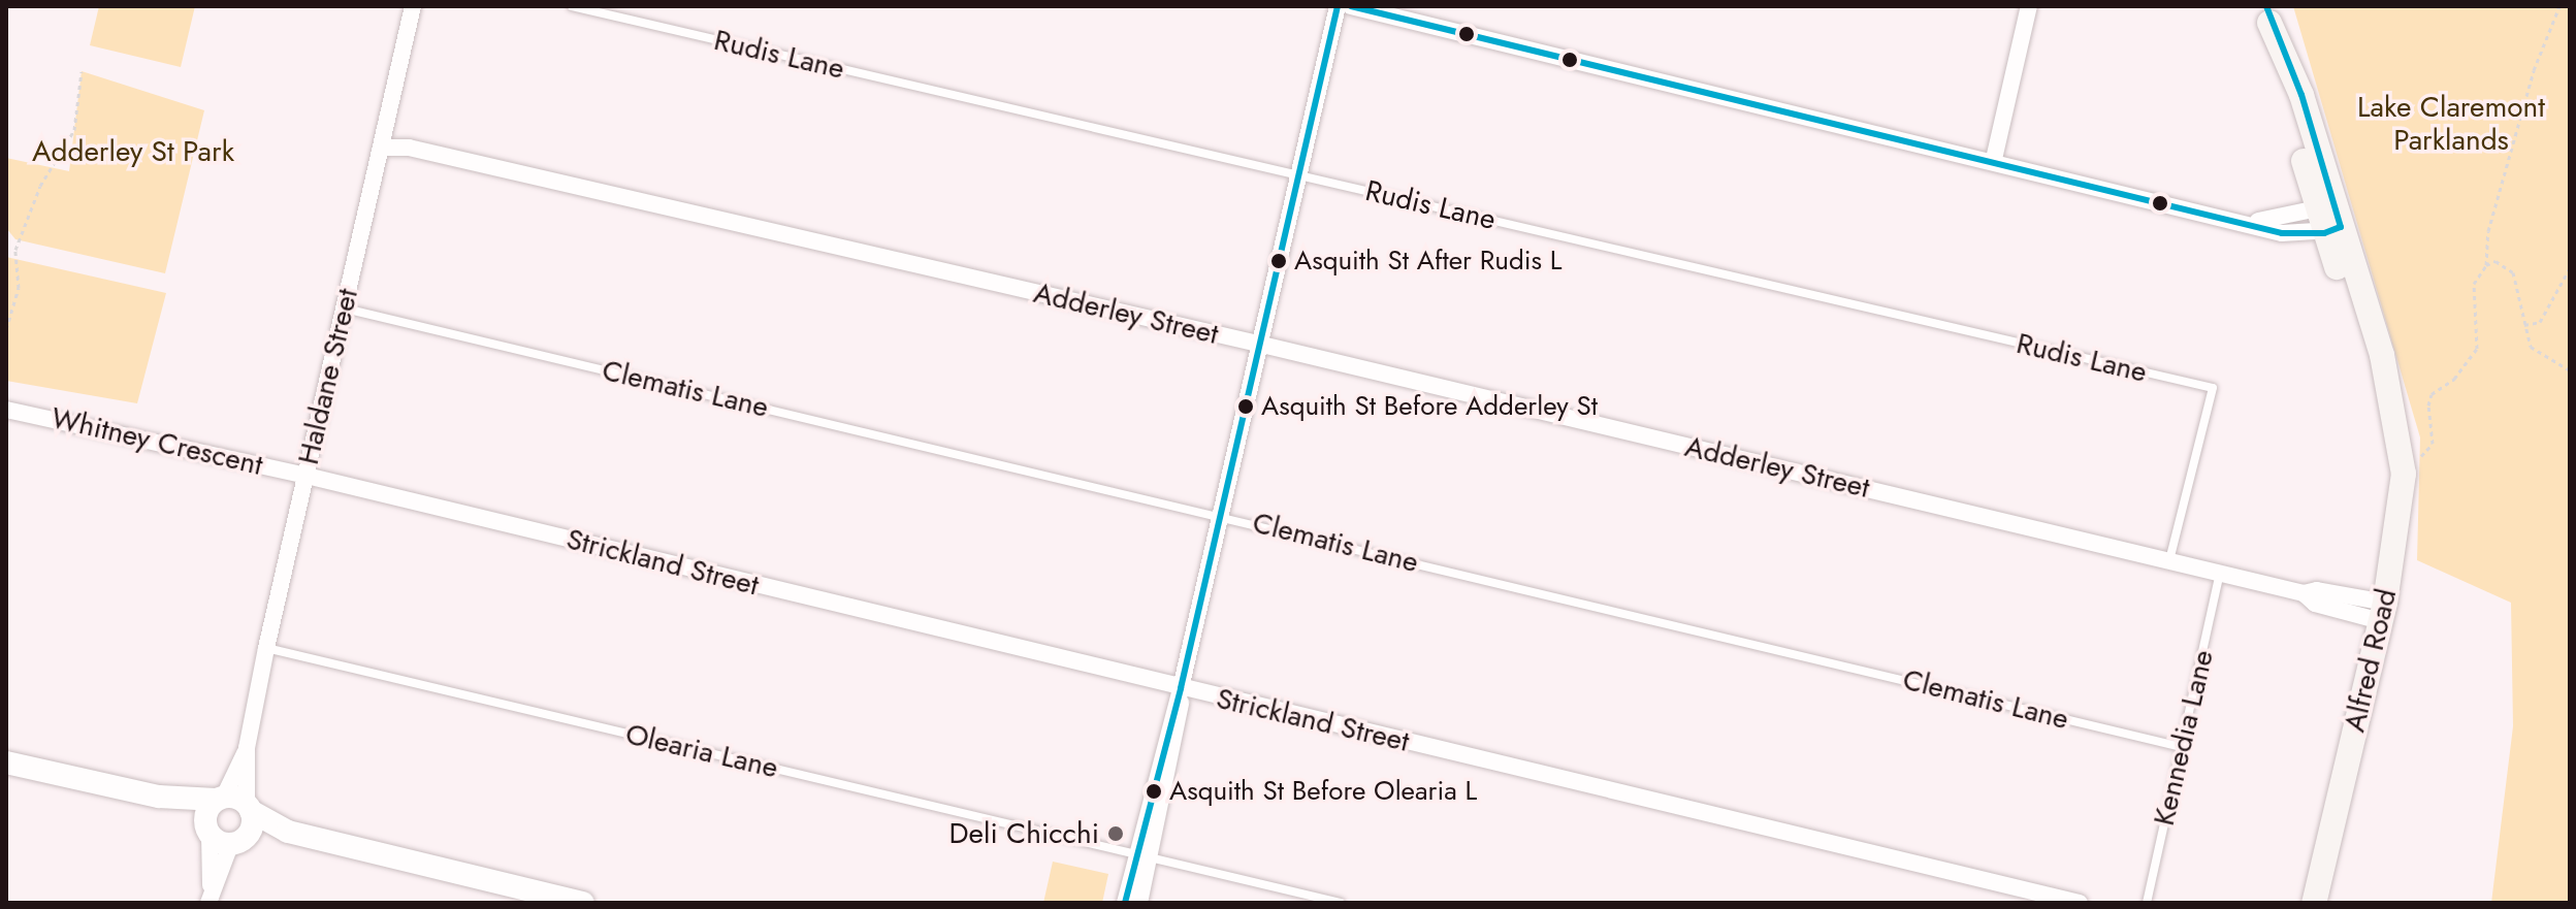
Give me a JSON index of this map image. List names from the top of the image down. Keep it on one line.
{"streets":{"main road":["Alfred Road"],"street":["Adderley Street","Haldane Street","Whitney Crescent","Strickland Street"],"lane":["Rudis Lane","Clematis Lane","Kennedia Lane","Olearia Lane"]},"crossings":[["Rudis Lane","Adderley Street"],["Adderley Street","Haldane Street"],["Adderley Street","Alfred Road"],["Adderley Street","Kennedia Lane"],["Haldane Street","Clematis Lane"],["Haldane Street","Whitney Crescent"],["Haldane Street","Strickland Street"],["Haldane Street","Olearia Lane"],["Clematis Lane","Kennedia Lane"],["Whitney Crescent","Strickland Street"]],"parks":["Lake Claremont Parklands","Adderley St Park"],"places":["Asquith St After Rudis L","Asquith St Before Adderley St","Asquith St Before Olearia L","Deli Chicchi"]}
